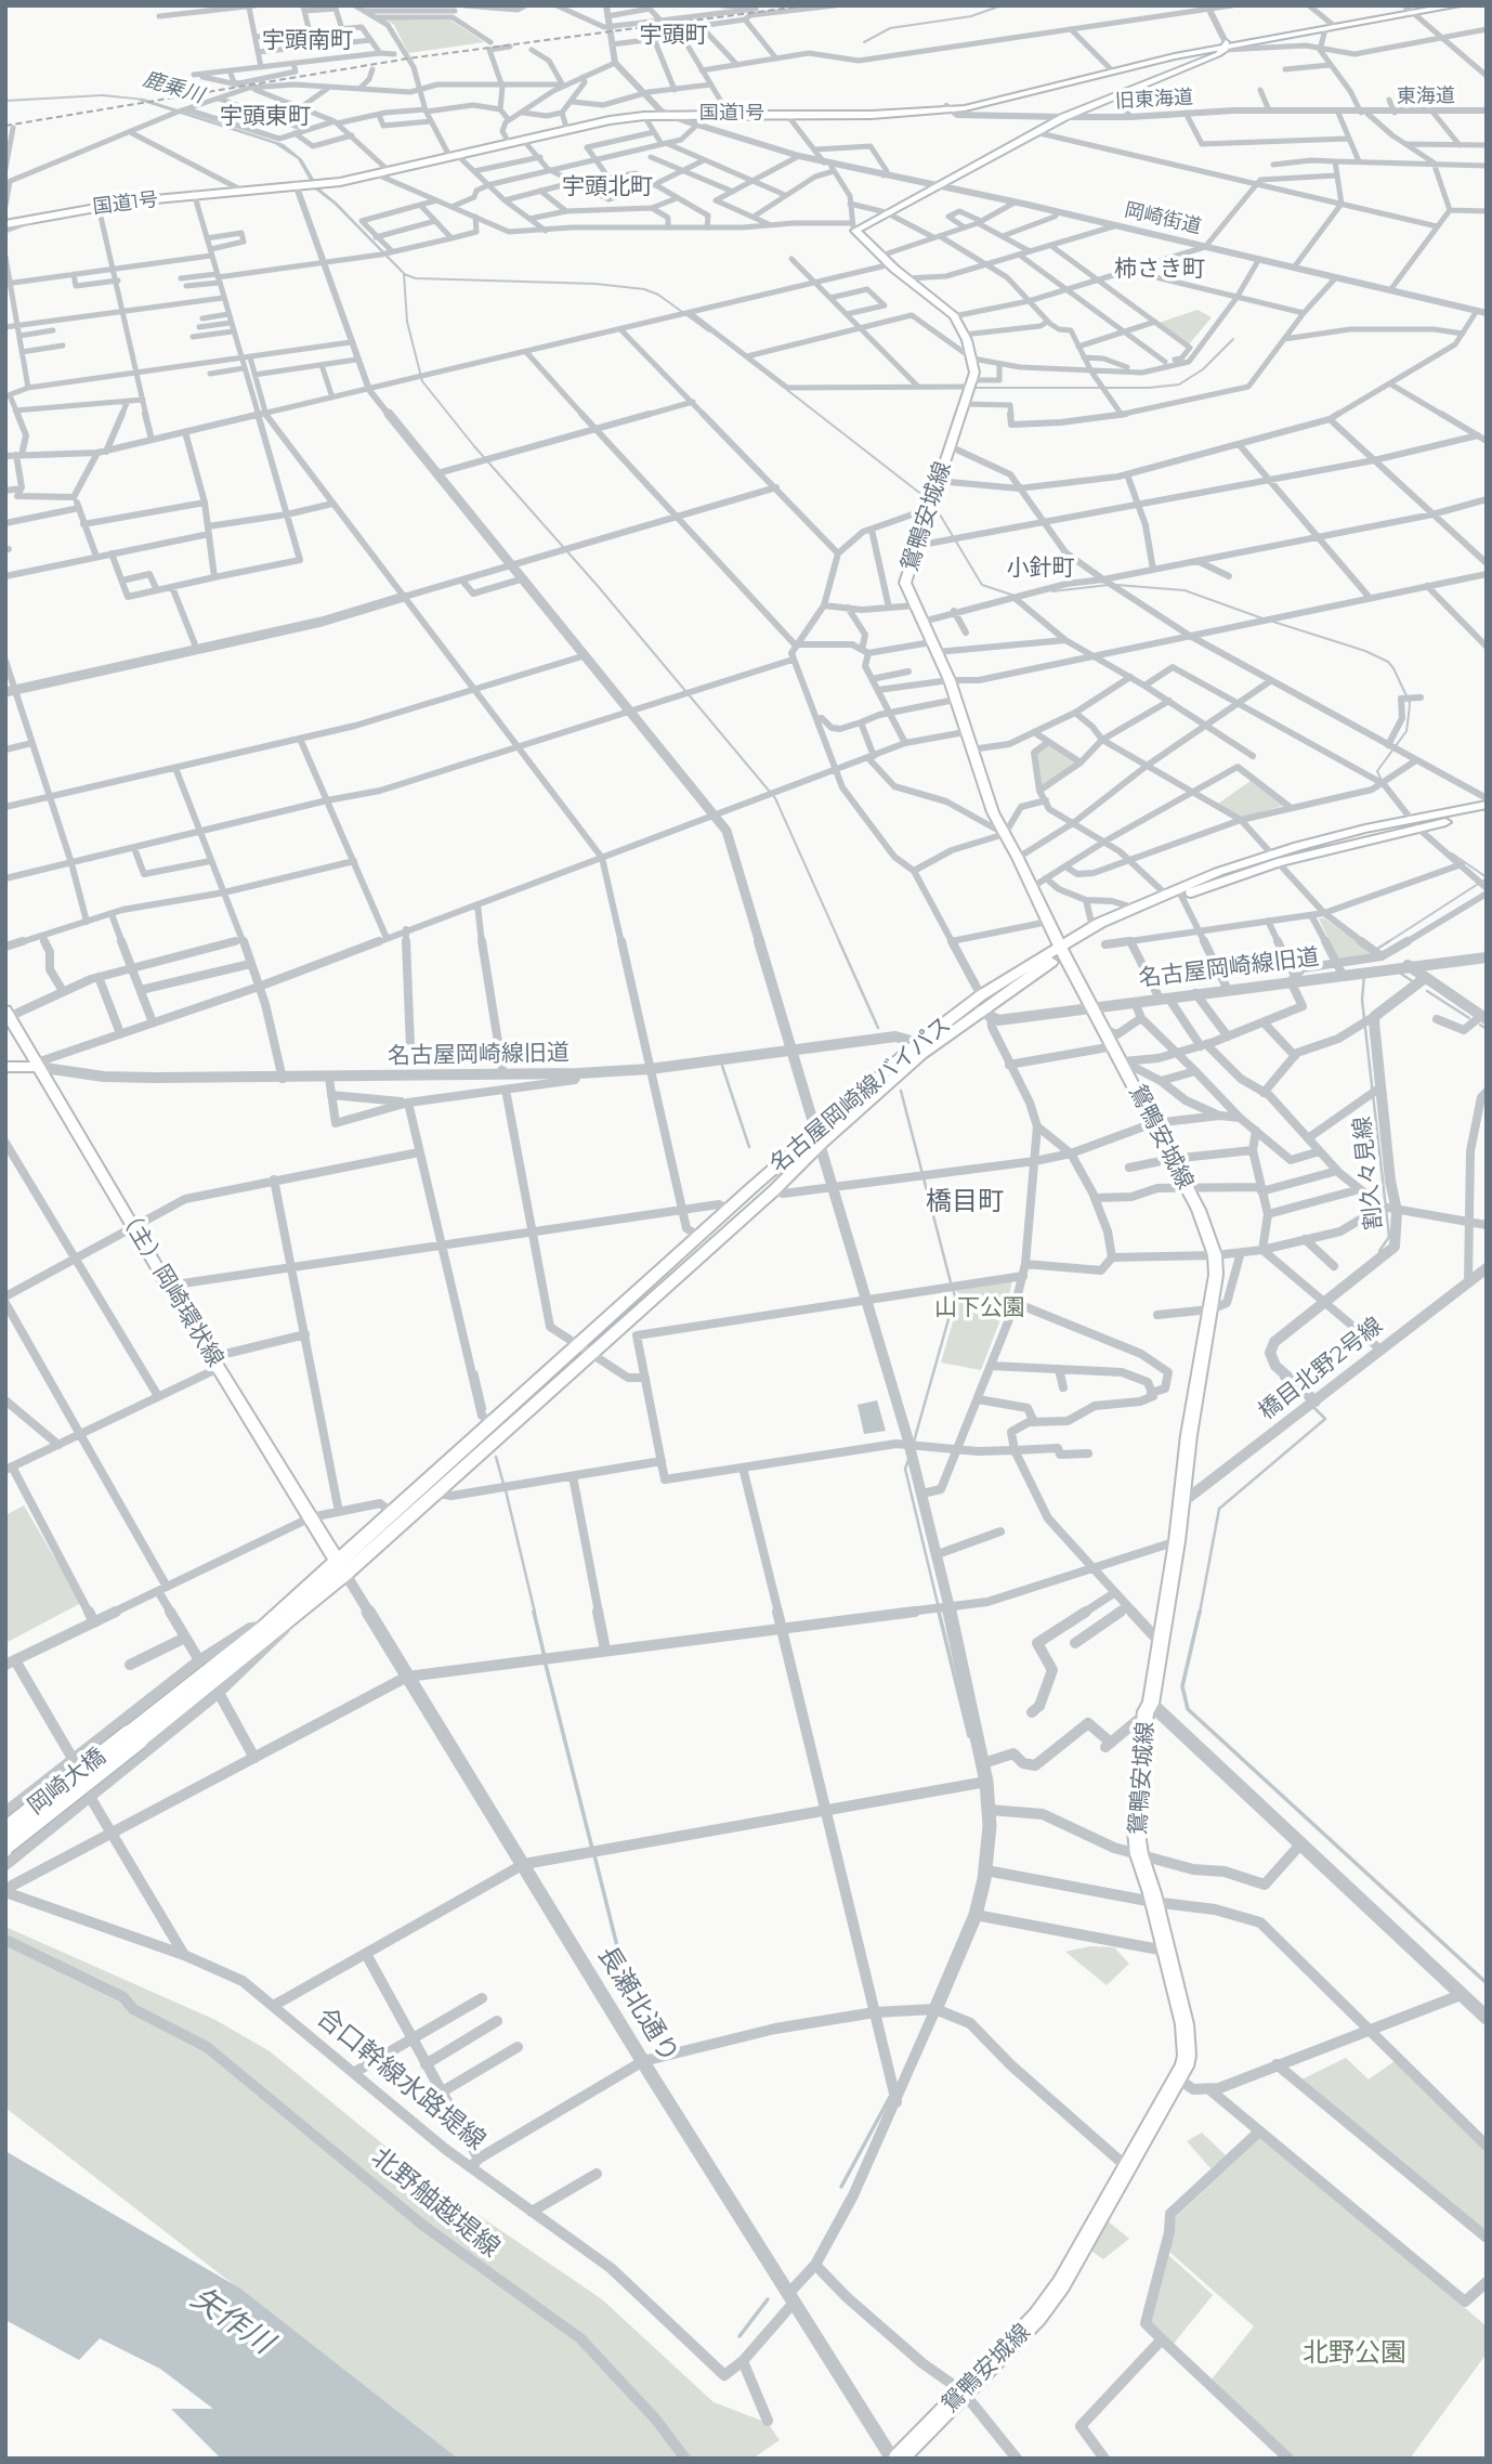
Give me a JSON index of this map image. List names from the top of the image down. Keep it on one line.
{"streets":{"highway":["国道1号"],"main road":["鴛鴨安城線","名古屋岡崎線バイパス","（主）岡崎環状線","岡崎大橋"],"street":["東海道","旧東海道","岡崎街道","名古屋岡崎線旧道","割久々見線","橋目北野2号線","長瀬北通り","合口幹線水路堤線","北野舳越堤線"]},"crossings":[["東海道","旧東海道"],["旧東海道","国道1号"],["国道1号","岡崎街道"],["鴛鴨安城線","名古屋岡崎線旧道"],["鴛鴨安城線","名古屋岡崎線バイパス"],["鴛鴨安城線","橋目北野2号線"],["名古屋岡崎線旧道","名古屋岡崎線バイパス"],["名古屋岡崎線旧道","（主）岡崎環状線"],["名古屋岡崎線バイパス","（主）岡崎環状線"],["名古屋岡崎線バイパス","長瀬北通り"],["割久々見線","橋目北野2号線"],["（主）岡崎環状線","長瀬北通り"]],"districts":["宇頭町","宇頭南町","宇頭東町","宇頭北町","柿さき町","小針町","橋目町"],"water":["鹿乗川","矢作川"],"parks":["山下公園","北野公園"]}
